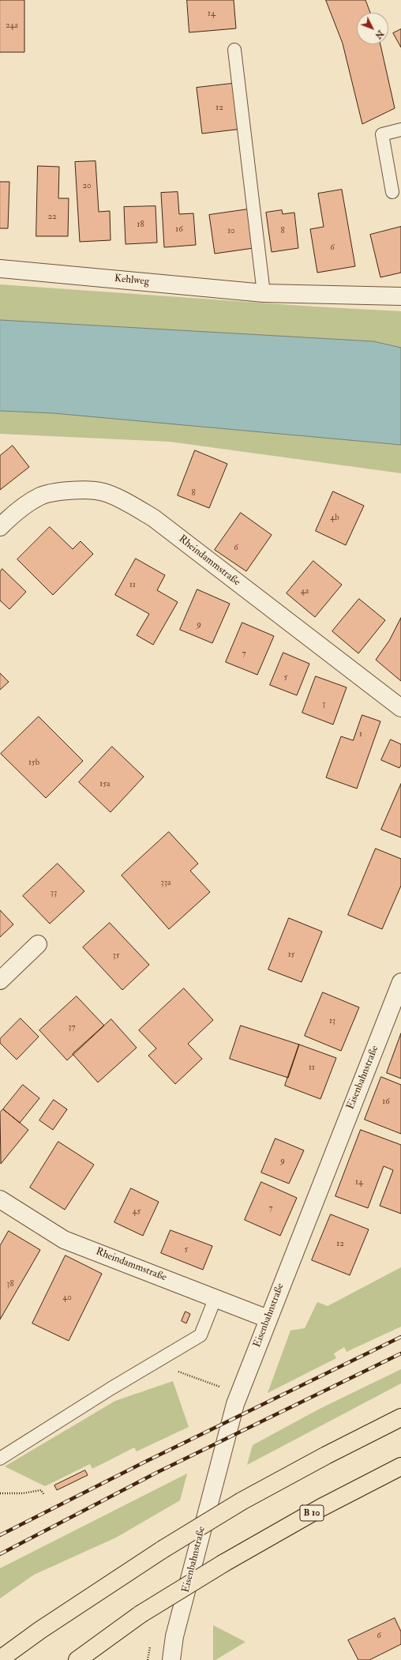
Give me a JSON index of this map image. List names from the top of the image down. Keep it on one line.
{"streets":{"highway":["B 10"],"street":["Kehlweg","Rheindammstraße","Eisenbahnstraße"]},"crossings":[["Rheindammstraße","Eisenbahnstraße"]],"house_numbers":["14","24a","12","20","22","18","16","10","8","6","8","4b","6","11","4a","9","7","5","3","1","15b","15a","33a","33","15","35","13","37","11","16","9","14","7","45","12","5","38","40","6"],"north":"bottom right"}
